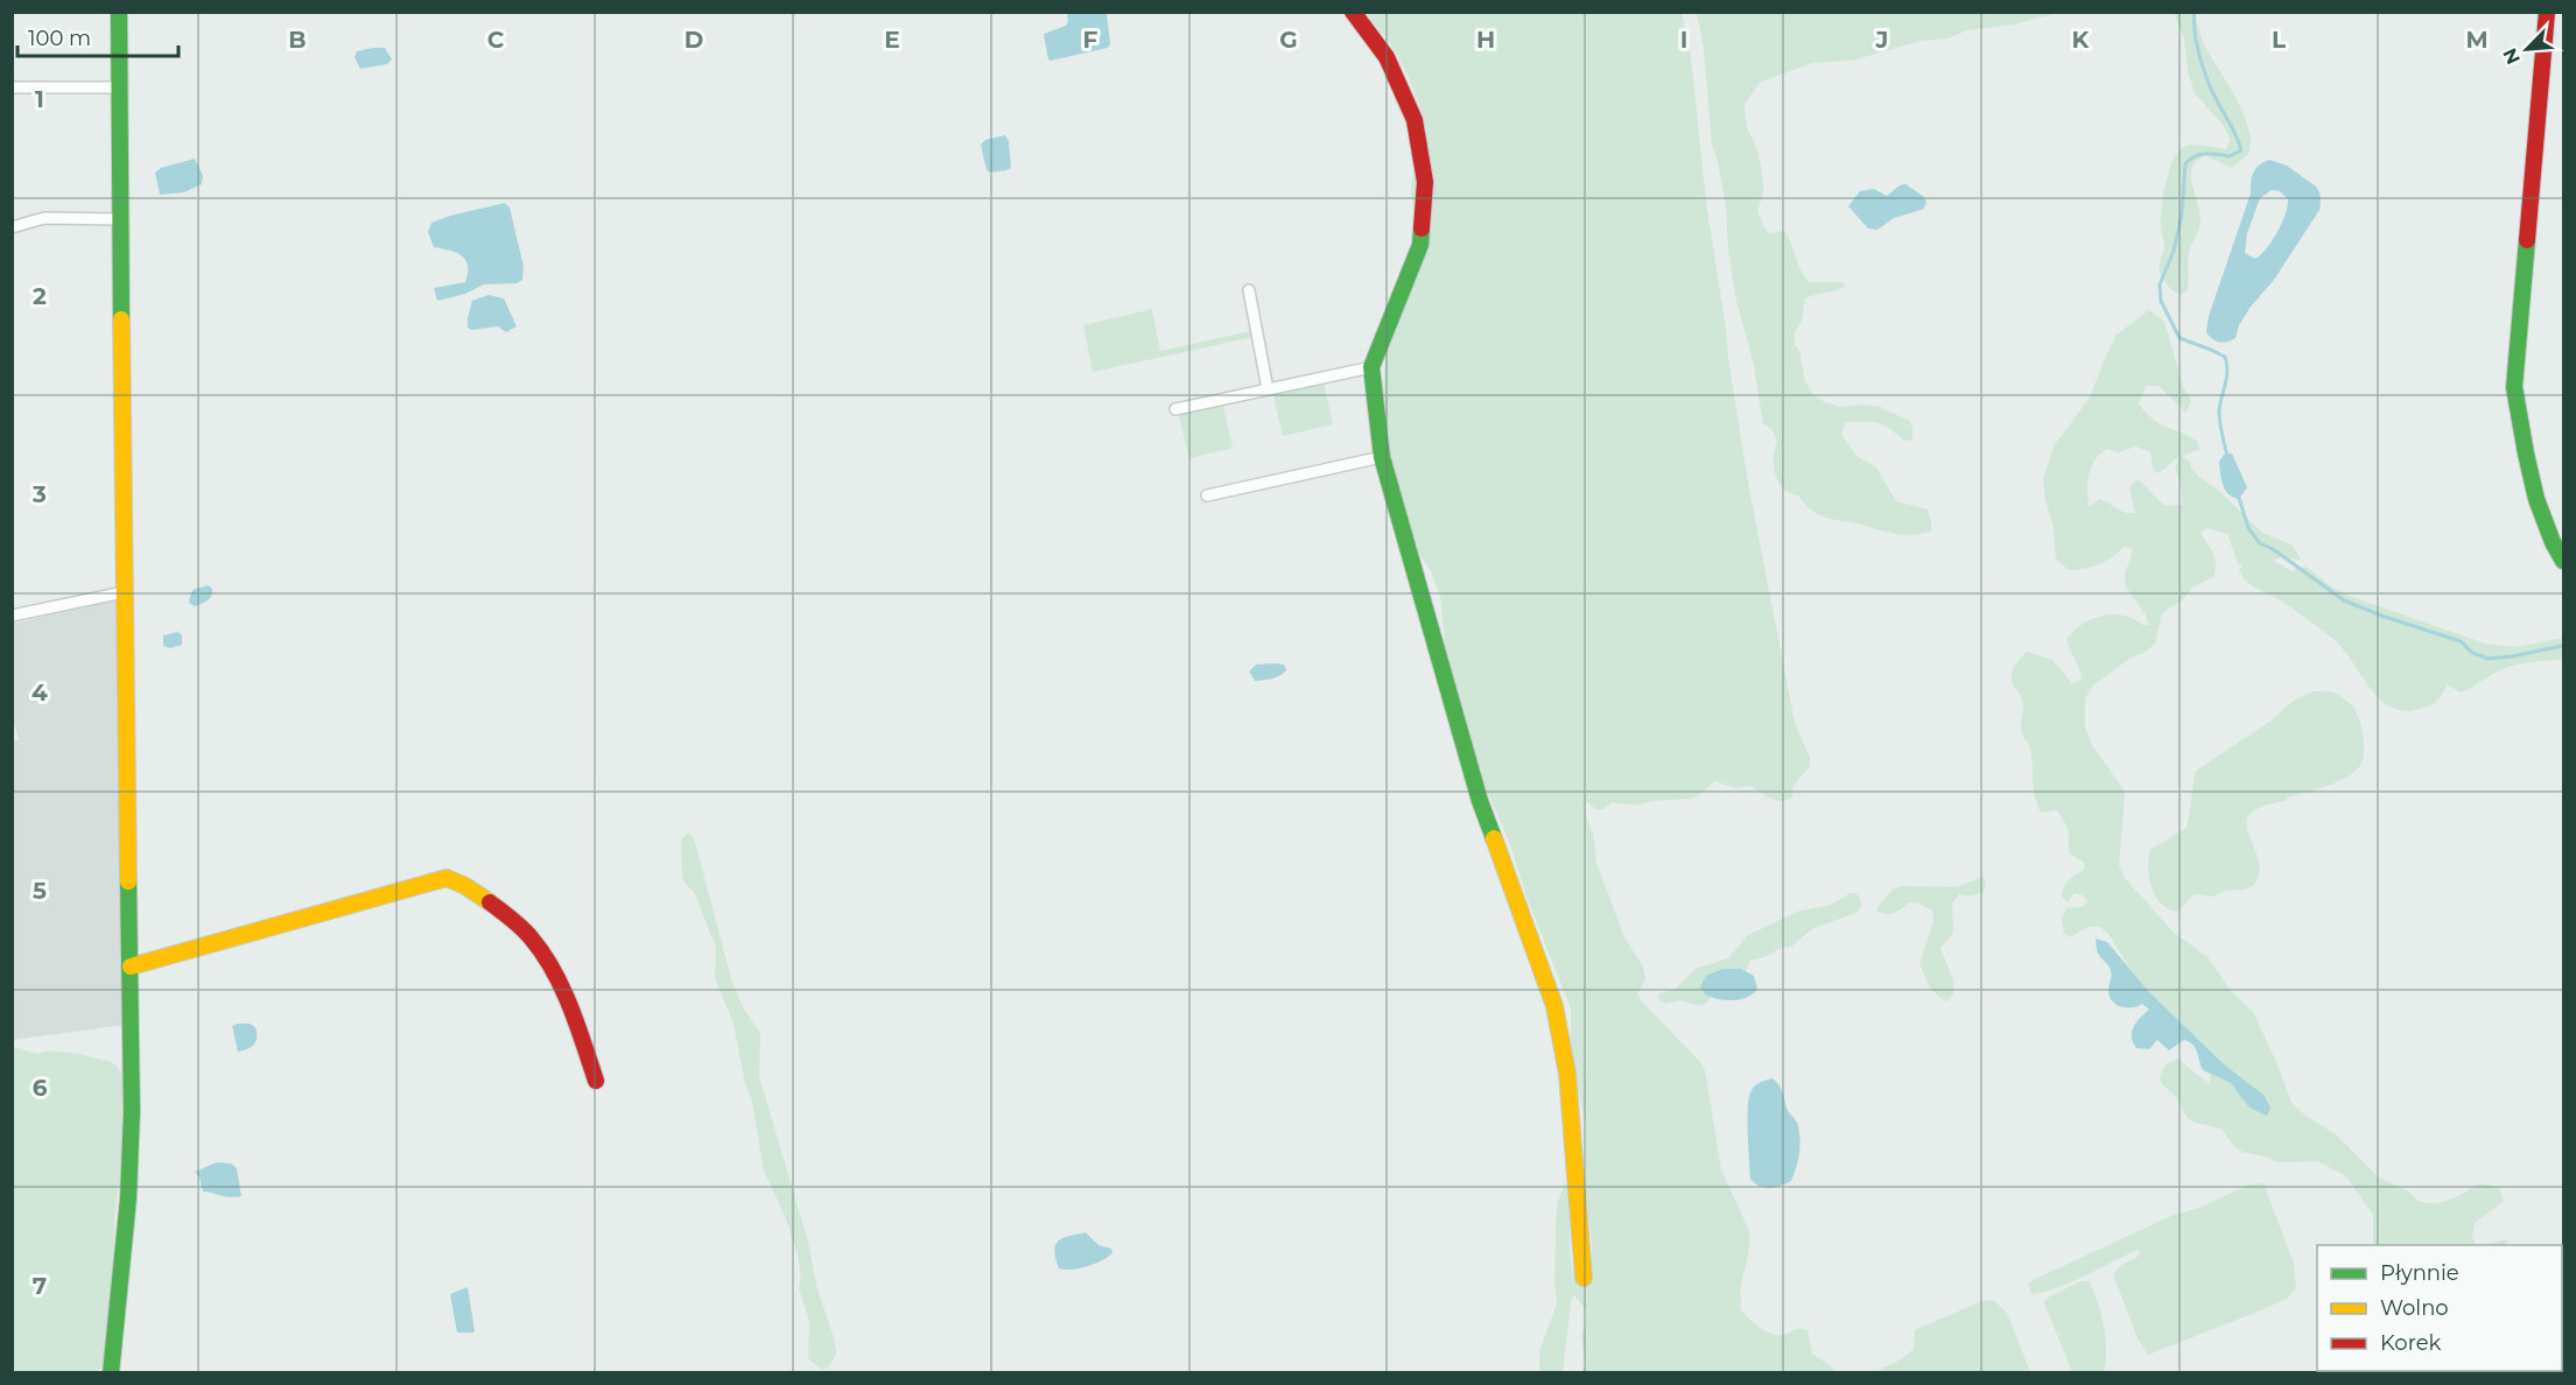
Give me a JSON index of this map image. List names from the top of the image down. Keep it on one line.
{"legend":["Płynnie","Wolno","Korek"],"scale_bar":"100 m","north":"bottom left","grid":{"columns":["B","C","D","E","F","G","H","I","J","K","L","M"],"rows":["1","2","3","4","5","6","7"]}}
